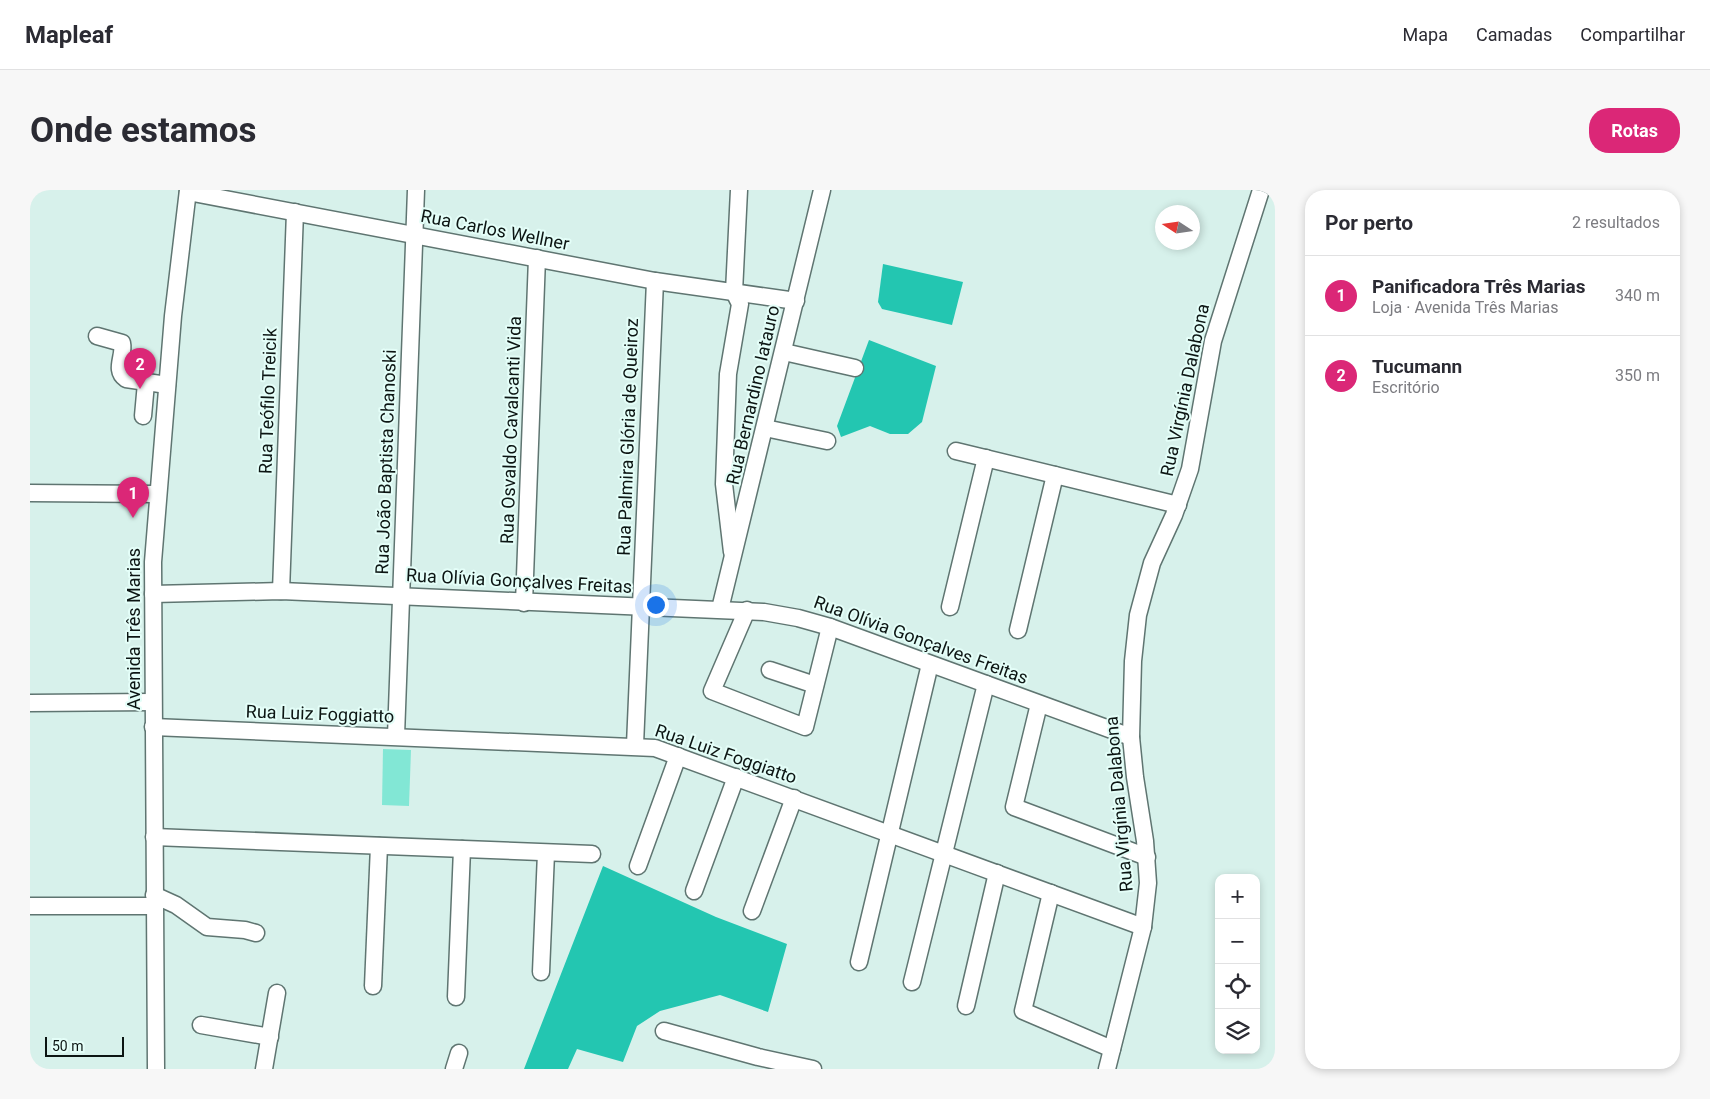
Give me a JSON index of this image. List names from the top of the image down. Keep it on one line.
{"streets":{"street":["Rua Carlos Wellner","Rua Virgínia Dalabona","Rua Bernardino Iatauro","Rua Teófilo Treicik","Rua Osvaldo Cavalcanti Vida","Rua Palmira Glória de Queiroz","Rua João Baptista Chanoski","Rua Olívia Gonçalves Freitas","Avenida Três Marias","Rua Luiz Foggiatto"]},"crossings":[["Rua Carlos Wellner","Rua Bernardino Iatauro"],["Rua Carlos Wellner","Rua Teófilo Treicik"],["Rua Carlos Wellner","Rua Osvaldo Cavalcanti Vida"],["Rua Carlos Wellner","Rua Palmira Glória de Queiroz"],["Rua Carlos Wellner","Rua João Baptista Chanoski"],["Rua Carlos Wellner","Avenida Três Marias"],["Rua Virgínia Dalabona","Rua Olívia Gonçalves Freitas"],["Rua Virgínia Dalabona","Rua Luiz Foggiatto"],["Rua Bernardino Iatauro","Rua Olívia Gonçalves Freitas"],["Rua Teófilo Treicik","Rua Olívia Gonçalves Freitas"],["Rua Osvaldo Cavalcanti Vida","Rua Olívia Gonçalves Freitas"],["Rua Palmira Glória de Queiroz","Rua Olívia Gonçalves Freitas"],["Rua Palmira Glória de Queiroz","Rua Luiz Foggiatto"],["Rua João Baptista Chanoski","Rua Olívia Gonçalves Freitas"],["Rua João Baptista Chanoski","Rua Luiz Foggiatto"],["Rua Olívia Gonçalves Freitas","Avenida Três Marias"],["Avenida Três Marias","Rua Luiz Foggiatto"]],"scale_bar":"50 m","north":"left","page":{"header":"Mapleaf","nav":["Mapa","Camadas","Compartilhar"],"buttons":"Rotas","title":"Onde estamos","heading":["Por perto","2 resultados"],"list":[{"mark":"1","name":"Panificadora Três Marias","note":"Loja · Avenida Três Marias","value":"340 m"},{"mark":"2","name":"Tucumann","note":"Escritório","value":"350 m"}],"pins":["2","1"],"map_buttons":["+","−"],"scale":"50 m"}}
